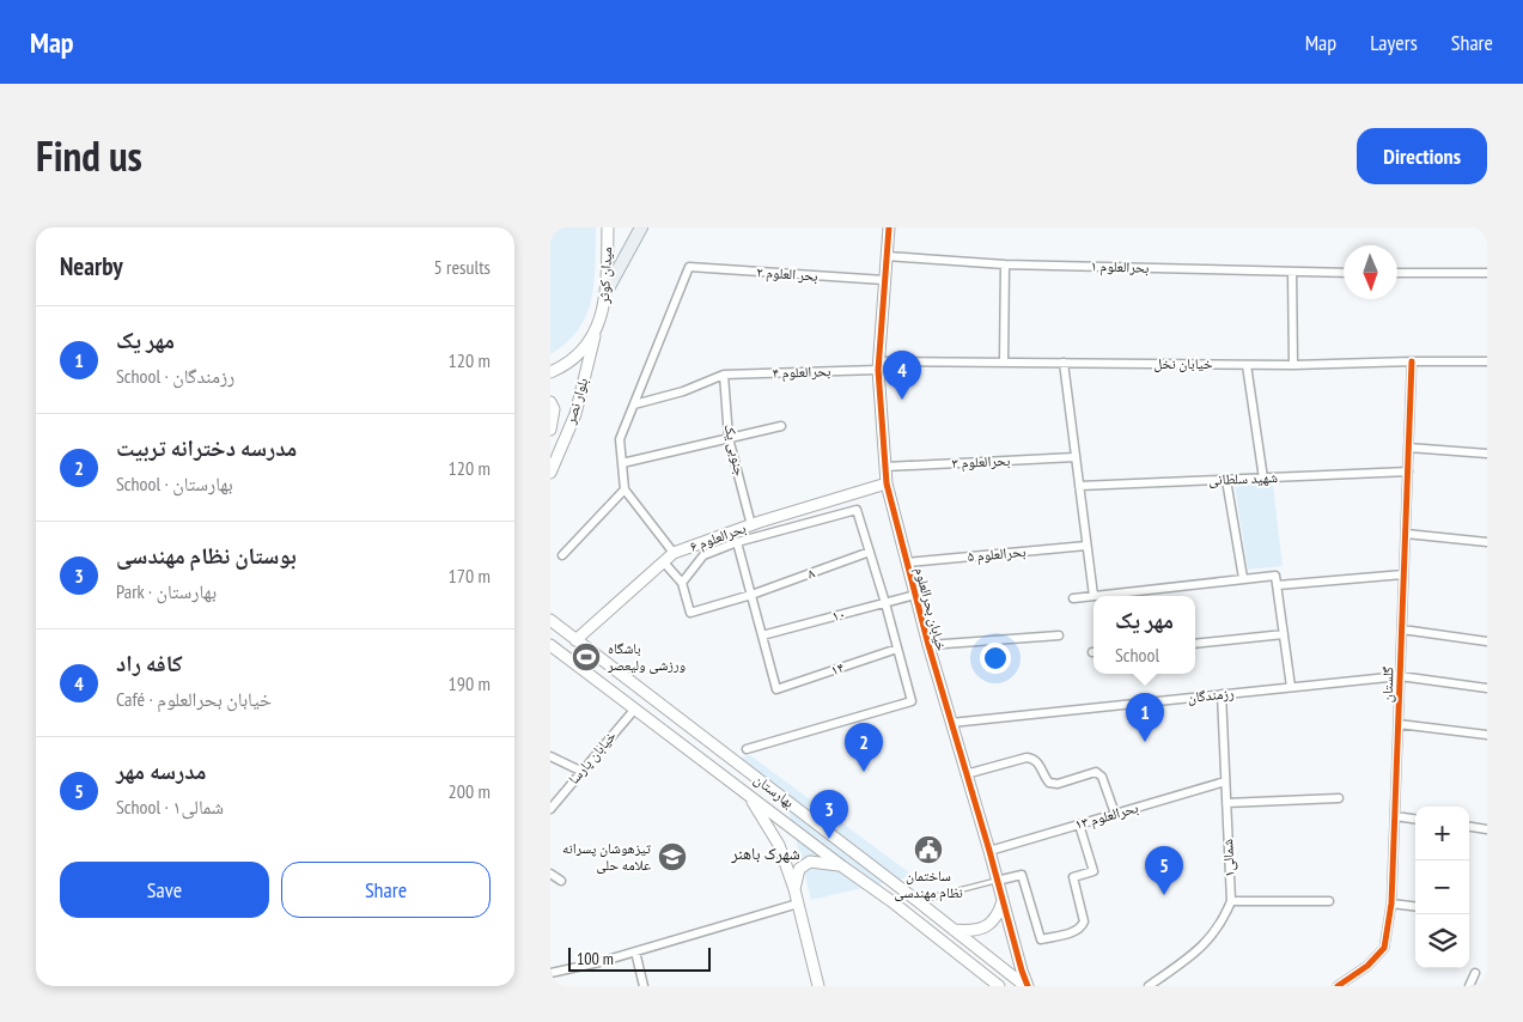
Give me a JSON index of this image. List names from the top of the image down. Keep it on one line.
{"streets":{"street":["بحرالعلوم ۱","بحر العلوم ۲","میدان کوثر","خیابان نخل","بحرالعلوم ۴","بلوار نصر","جنوبی یک","بحرالعلوم ۳","شهید سلطانی","بحرالعلوم ۶","بحرالعلوم ۵","۸","خیابان بحرالعلوم","۱۰","۱۴","گلستان","رزمندگان","خیابان پارسا","بهارستان","بحرالعلوم ۱۳","شمالی۱"]},"crossings":[["بحرالعلوم ۱","خیابان بحرالعلوم"],["بحر العلوم ۲","خیابان بحرالعلوم"],["میدان کوثر","بلوار نصر"],["خیابان نخل","بحرالعلوم ۴"],["خیابان نخل","خیابان بحرالعلوم"],["خیابان نخل","گلستان"],["بحرالعلوم ۴","جنوبی یک"],["بحرالعلوم ۴","خیابان بحرالعلوم"],["جنوبی یک","بحرالعلوم ۶"],["بحرالعلوم ۳","خیابان بحرالعلوم"],["شهید سلطانی","گلستان"],["بحرالعلوم ۶","خیابان بحرالعلوم"],["بحرالعلوم ۶","بهارستان"],["بحرالعلوم ۵","خیابان بحرالعلوم"],["خیابان بحرالعلوم","۱۰"],["خیابان بحرالعلوم","رزمندگان"],["خیابان بحرالعلوم","بهارستان"],["خیابان بحرالعلوم","بحرالعلوم ۱۳"],["۱۰","۱۴"],["گلستان","رزمندگان"],["رزمندگان","شمالی۱"],["خیابان پارسا","بهارستان"],["بحرالعلوم ۱۳","شمالی۱"]],"districts":["شهرک باهنر"],"places":{"sports":["باشگاه ورزشی ولیعصر"],"public building":["ساختمان نظام مهندسی"],"school or university":["تیزهوشان پسرانه علامه حلی"]},"scale_bar":"100 m","north":"bottom","page":{"header":"Map","nav":["Map","Layers","Share"],"title":"Find us","buttons":["Directions",["Save","Share"]],"heading":["Nearby","5 results"],"list":[{"mark":"1","name":"مهر یک","note":"School · رزمندگان","value":"120 m"},{"mark":"2","name":"مدرسه دخترانه تربیت","note":"School · بهارستان","value":"120 m"},{"mark":"3","name":"بوستان نظام مهندسی","note":"Park · بهارستان","value":"170 m"},{"mark":"4","name":"کافه راد","note":"Café · خیابان بحرالعلوم","value":"190 m"},{"mark":"5","name":"مدرسه مهر","note":"School · شمالی۱","value":"200 m"}],"pins":["4","1","2","3","5"],"popup":["مهر یک","School"],"map_buttons":["+","−"],"scale":"100 m"}}
